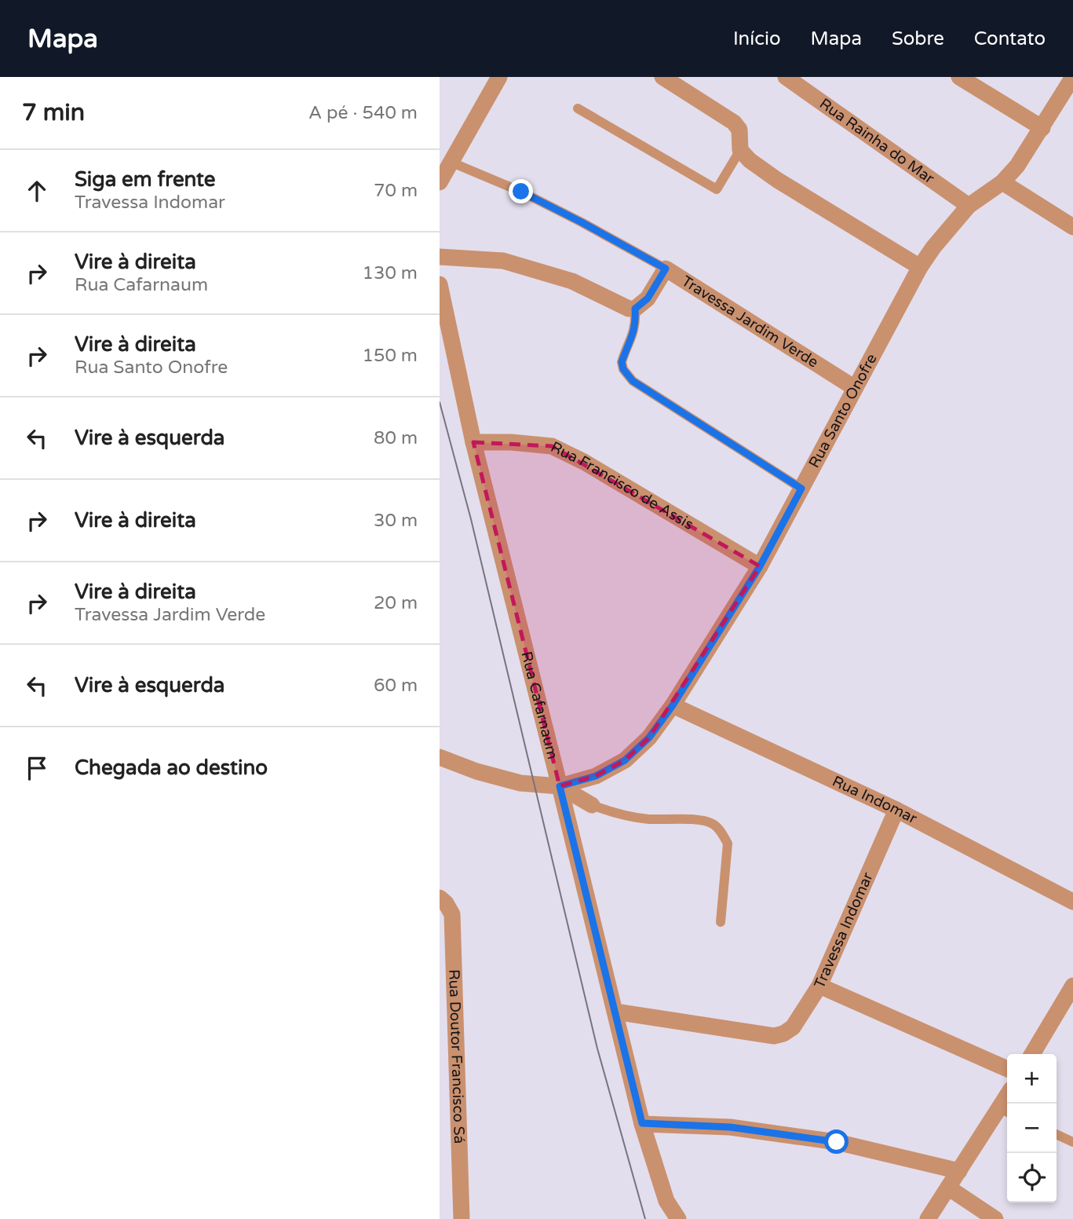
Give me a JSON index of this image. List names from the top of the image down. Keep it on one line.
{"streets":{"street":["Rua Rainha do Mar","Travessa Jardim Verde","Rua Santo Onofre","Rua Francisco de Assis","Rua Cafarnaum","Rua Indomar","Travessa Indomar","Rua Doutor Francisco Sá"]},"crossings":[["Rua Rainha do Mar","Rua Santo Onofre"],["Travessa Jardim Verde","Rua Santo Onofre"],["Rua Santo Onofre","Rua Francisco de Assis"],["Rua Santo Onofre","Rua Cafarnaum"],["Rua Santo Onofre","Rua Indomar"],["Rua Francisco de Assis","Rua Cafarnaum"],["Rua Cafarnaum","Travessa Indomar"],["Rua Indomar","Travessa Indomar"]],"page":{"header":"Mapa","nav":["Início","Mapa","Sobre","Contato"],"heading":["7 min","A pé · 540 m"],"list":[["Siga em frente","Travessa Indomar","70 m"],["Vire à direita","Rua Cafarnaum","130 m"],["Vire à direita","Rua Santo Onofre","150 m"],["Vire à esquerda","80 m"],["Vire à direita","30 m"],["Vire à direita","Travessa Jardim Verde","20 m"],["Vire à esquerda","60 m"],"Chegada ao destino"],"map_buttons":["+","−"]}}
